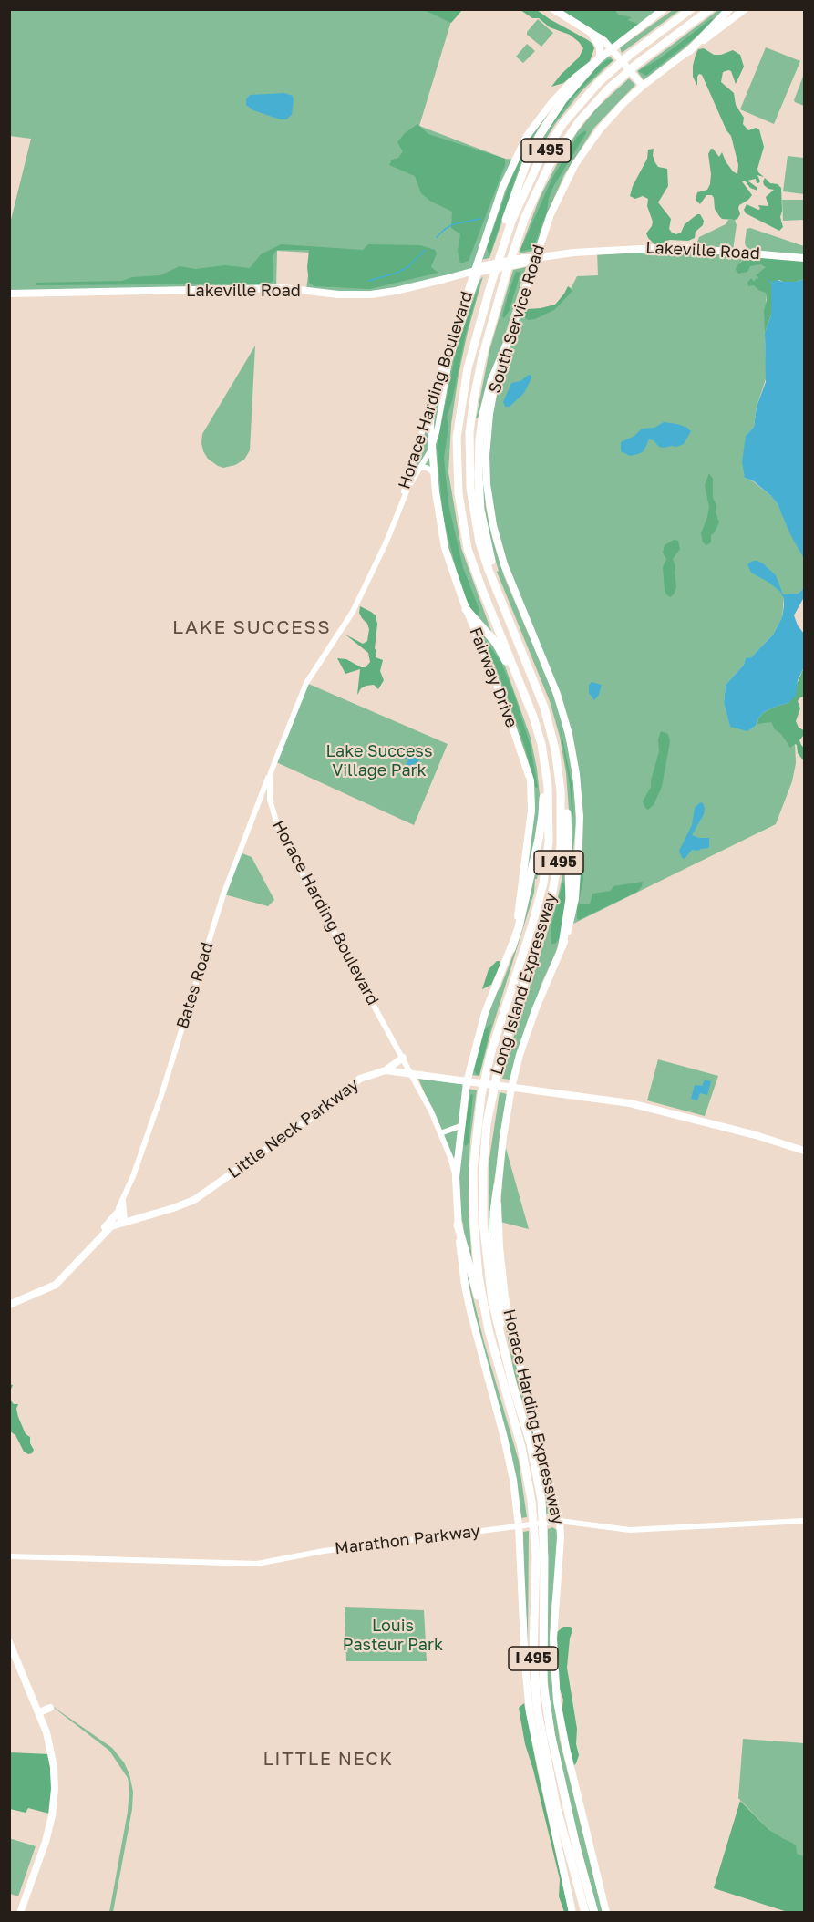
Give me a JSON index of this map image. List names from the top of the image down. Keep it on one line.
{"streets":{"highway":["I 495","Long Island Expressway"],"main road":["Lakeville Road","South Service Road","Horace Harding Boulevard","Fairway Drive","Little Neck Parkway","Horace Harding Expressway"],"street":["Bates Road","Marathon Parkway"]},"crossings":[["I 495","Long Island Expressway"],["Lakeville Road","South Service Road"],["Lakeville Road","Horace Harding Boulevard"],["South Service Road","Horace Harding Expressway"],["Horace Harding Boulevard","Fairway Drive"],["Horace Harding Boulevard","Bates Road"],["Horace Harding Boulevard","Little Neck Parkway"],["Horace Harding Boulevard","Horace Harding Expressway"],["Fairway Drive","Horace Harding Expressway"],["Bates Road","Little Neck Parkway"],["Little Neck Parkway","Horace Harding Expressway"],["Horace Harding Expressway","Marathon Parkway"]],"districts":["LAKE SUCCESS","LITTLE NECK"],"parks":["Lake Success Village Park","Louis Pasteur Park"]}
